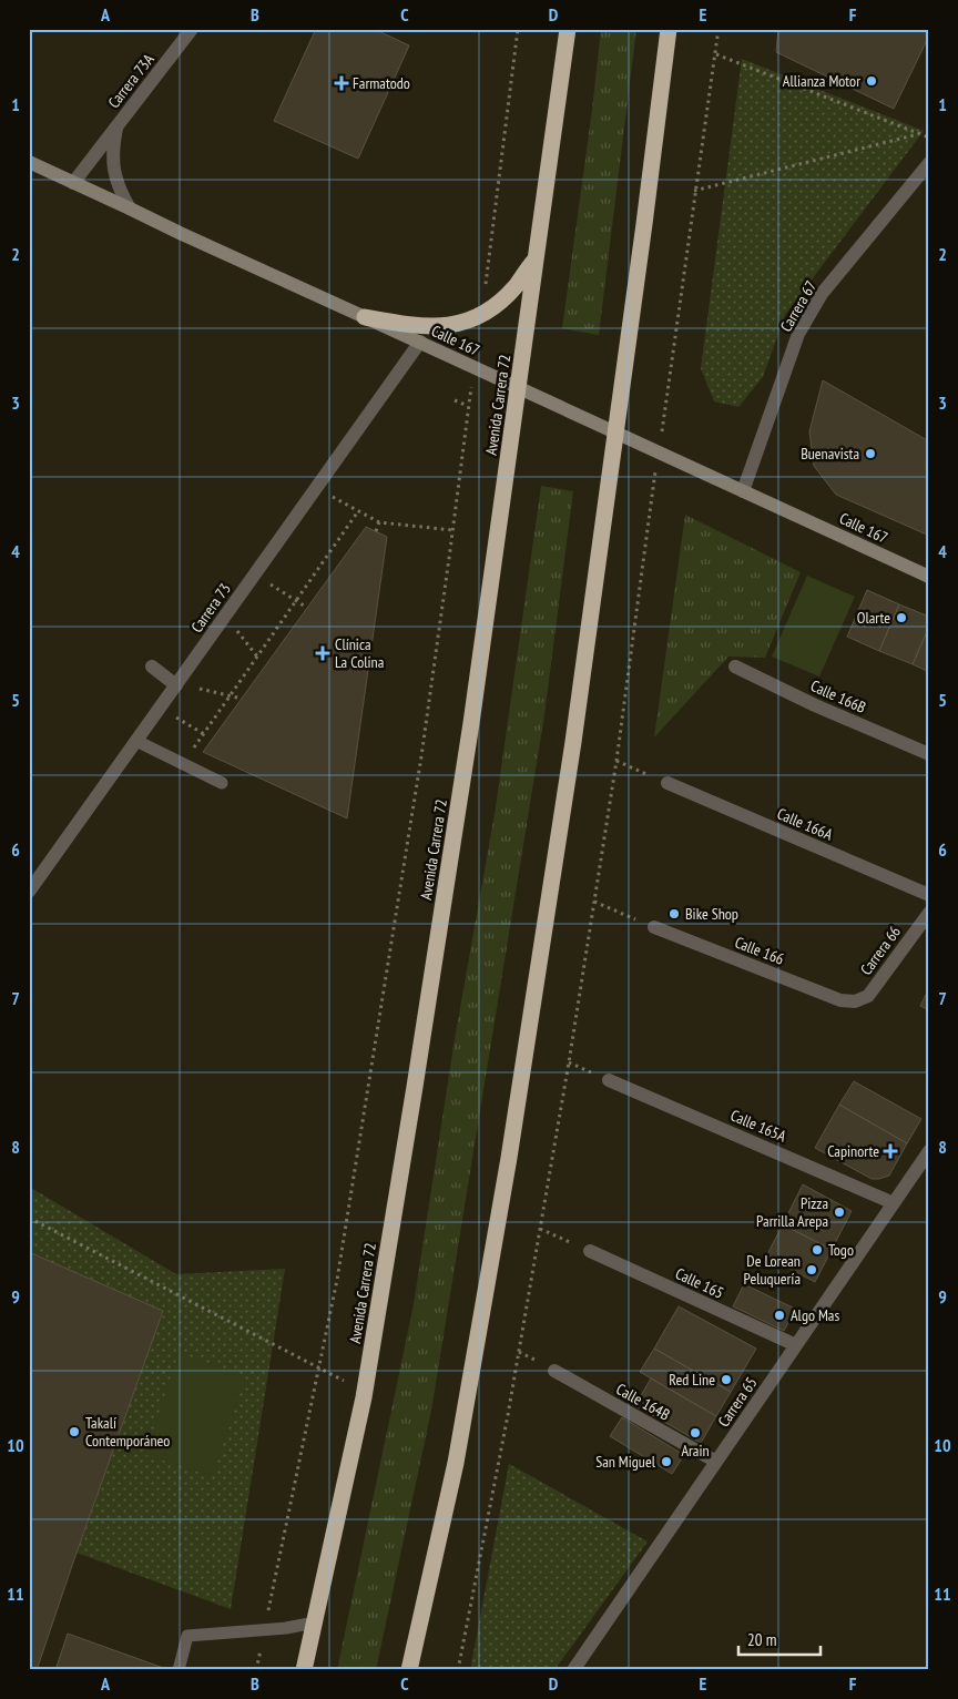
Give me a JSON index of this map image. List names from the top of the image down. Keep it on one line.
{"streets":{"highway":["Avenida Carrera 72"],"street":["Carrera 73A","Carrera 67","Calle 167","Carrera 73","Calle 166B","Calle 166A","Calle 166","Carrera 66","Calle 165A","Calle 165","Calle 164B","Carrera 65"]},"crossings":[["Carrera 73A","Calle 167"],["Carrera 67","Calle 167"],["Calle 167","Avenida Carrera 72"],["Calle 167","Carrera 73"],["Calle 166","Carrera 66"],["Calle 165A","Carrera 65"],["Calle 165","Carrera 65"],["Calle 164B","Carrera 65"]],"places":{"other":["Allianza Motor","Buenavista","Olarte","Bike Shop","Pizza Parrilla Arepa","Togo","De Lorean Peluquería","Algo Mas","Red Line","Takalí Contemporáneo","Arain","San Miguel"],"health":["Farmatodo","Clínica La Colina","Capinorte"]},"scale_bar":"20 m","grid":{"columns":["A","B","C","D","E","F"],"rows":["1","2","3","4","5","6","7","8","9","10","11"]}}
